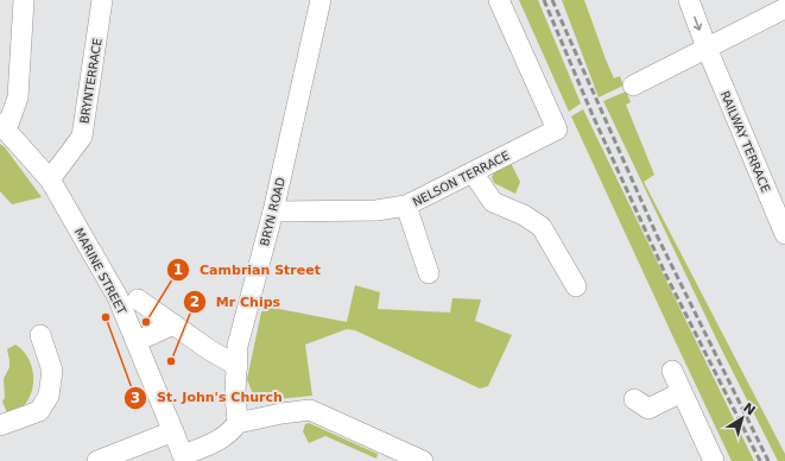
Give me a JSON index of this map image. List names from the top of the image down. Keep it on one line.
{"streets":{"street":["BRYNTERRACE","RAILWAY TERRACE","NELSON TERRACE","BRYN ROAD","MARINE STREET"]},"crossings":[["BRYNTERRACE","MARINE STREET"],["NELSON TERRACE","BRYN ROAD"]],"places":["St. John's Church","Cambrian Street","Mr Chips"],"north":"top right"}
